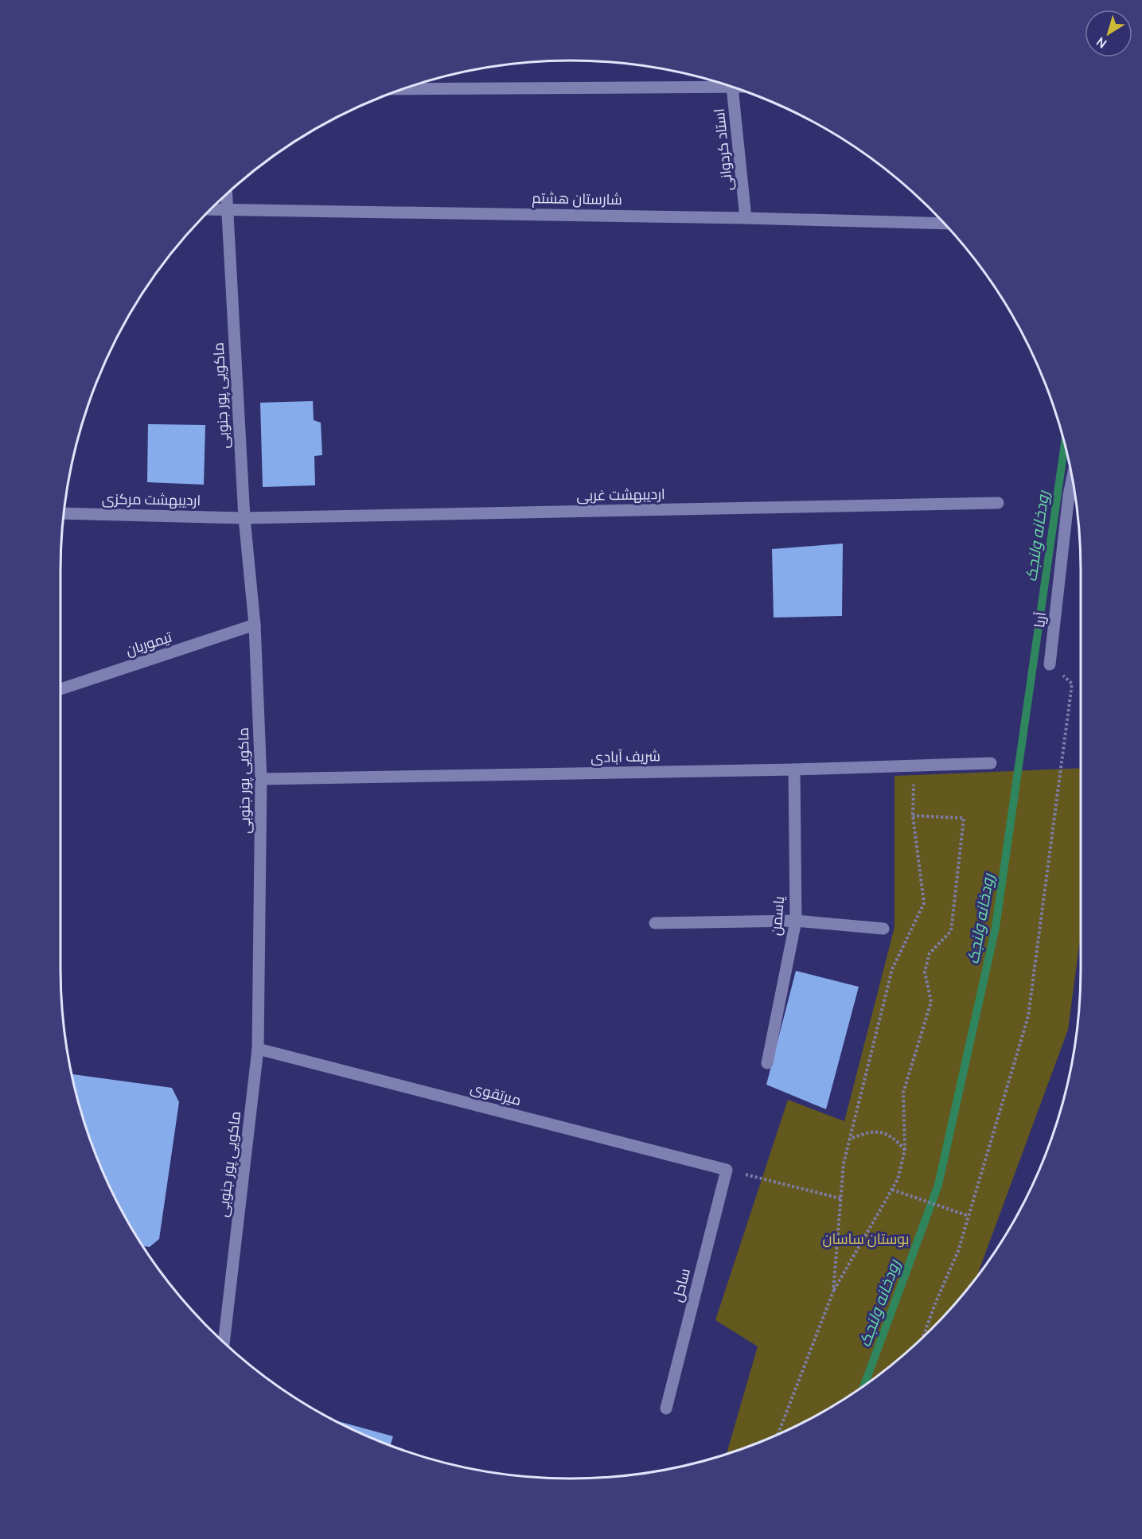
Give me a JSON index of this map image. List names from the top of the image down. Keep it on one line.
{"streets":{"street":["استاد کردوانی","شارستان هشتم","ماکویی‌ پور جنوبی","اردیبهشت غربی","اردیبهشت مرکزی","آریا","تیموریان","شریف آبادی","یاسمن","میرتقوی","ساحل"]},"crossings":[["استاد کردوانی","شارستان هشتم"],["شارستان هشتم","ماکویی‌ پور جنوبی"],["ماکویی‌ پور جنوبی","اردیبهشت غربی"],["ماکویی‌ پور جنوبی","اردیبهشت مرکزی"],["ماکویی‌ پور جنوبی","تیموریان"],["ماکویی‌ پور جنوبی","شریف آبادی"],["ماکویی‌ پور جنوبی","میرتقوی"],["اردیبهشت غربی","اردیبهشت مرکزی"],["شریف آبادی","یاسمن"],["میرتقوی","ساحل"]],"water":["رودخانه ولنجک"],"parks":["بوستان ساسان"],"north":"bottom left"}
